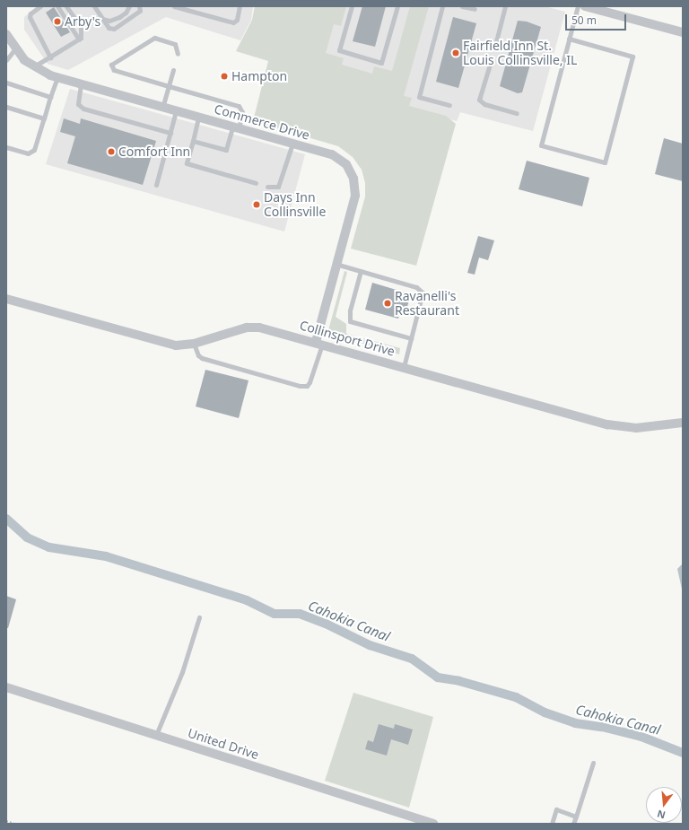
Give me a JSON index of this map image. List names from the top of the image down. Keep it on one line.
{"streets":{"street":["Commerce Drive","Collinsport Drive","United Drive"]},"crossings":[["Commerce Drive","Collinsport Drive"]],"water":["Cahokia Canal"],"places":["Arby's","Fairfield Inn St. Louis Collinsville, IL","Hampton","Comfort Inn","Days Inn Collinsville","Ravanelli's Restaurant"],"scale_bar":"50 m","north":"bottom"}
